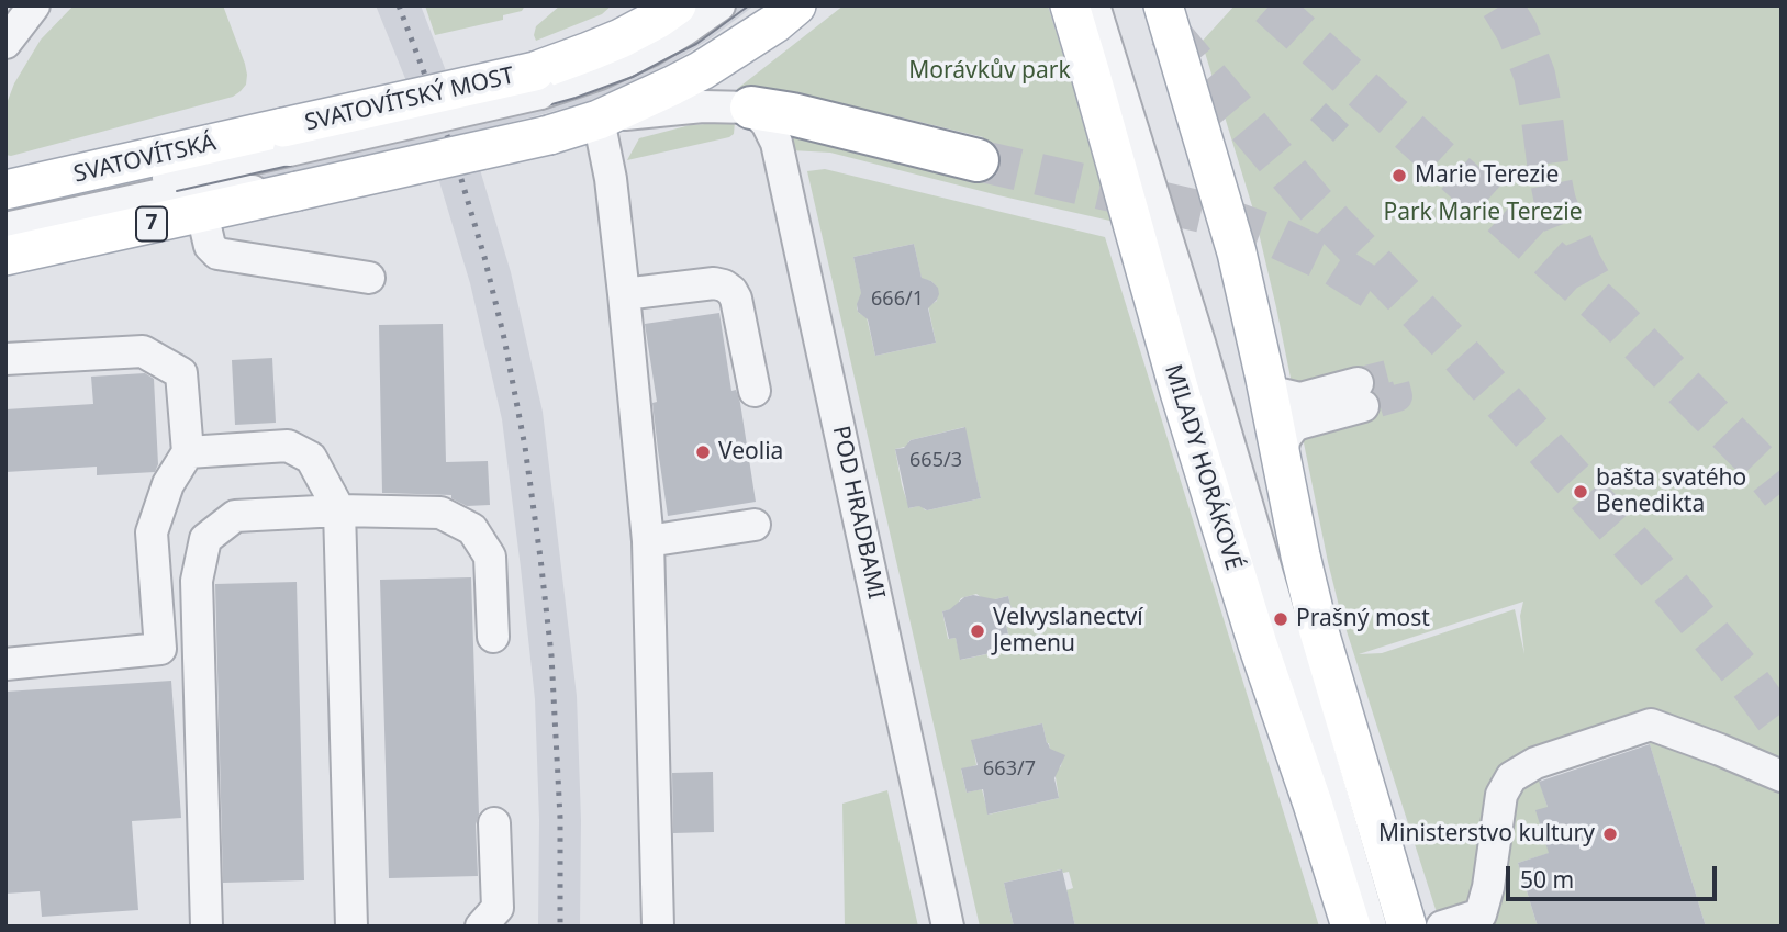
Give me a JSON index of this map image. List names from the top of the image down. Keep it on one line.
{"streets":{"main road":["SVATOVÍTSKÝ MOST","SVATOVÍTSKÁ","7","MILADY HORÁKOVÉ"],"street":["POD HRADBAMI"]},"crossings":[["SVATOVÍTSKÝ MOST","SVATOVÍTSKÁ"]],"parks":["Morávkův park","Park Marie Terezie"],"places":["Marie Terezie","Veolia","bašta svatého Benedikta","Prašný most","Velvyslanectví Jemenu","Ministerstvo kultury"],"house_numbers":["666/1","665/3","663/7"],"scale_bar":"50 m"}
